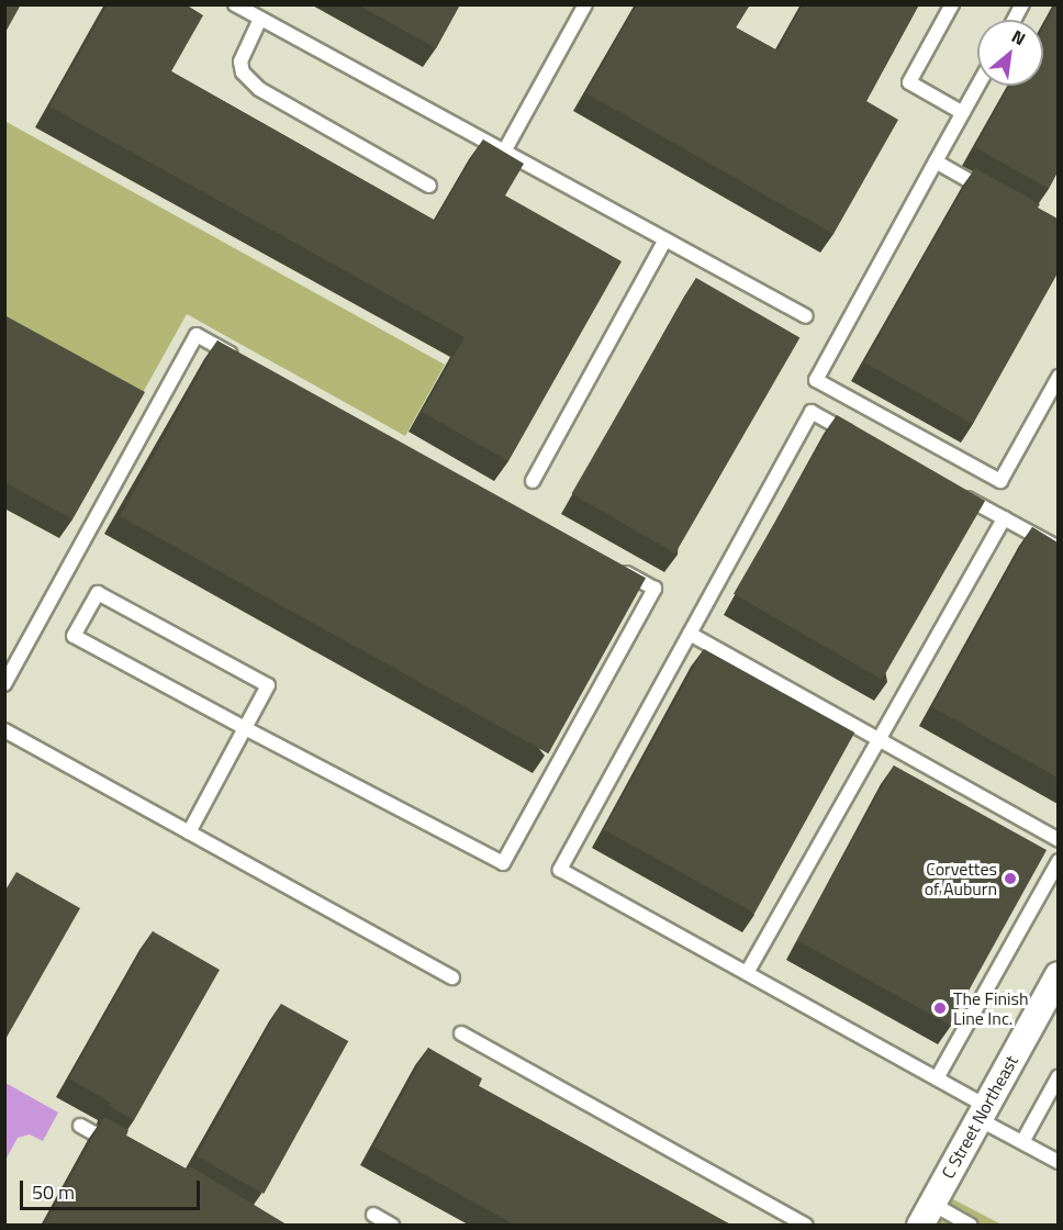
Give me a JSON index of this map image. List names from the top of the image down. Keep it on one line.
{"streets":{"street":["C Street Northeast"]},"places":["Corvettes of Auburn","The Finish Line Inc."],"scale_bar":"50 m","north":"top right"}
